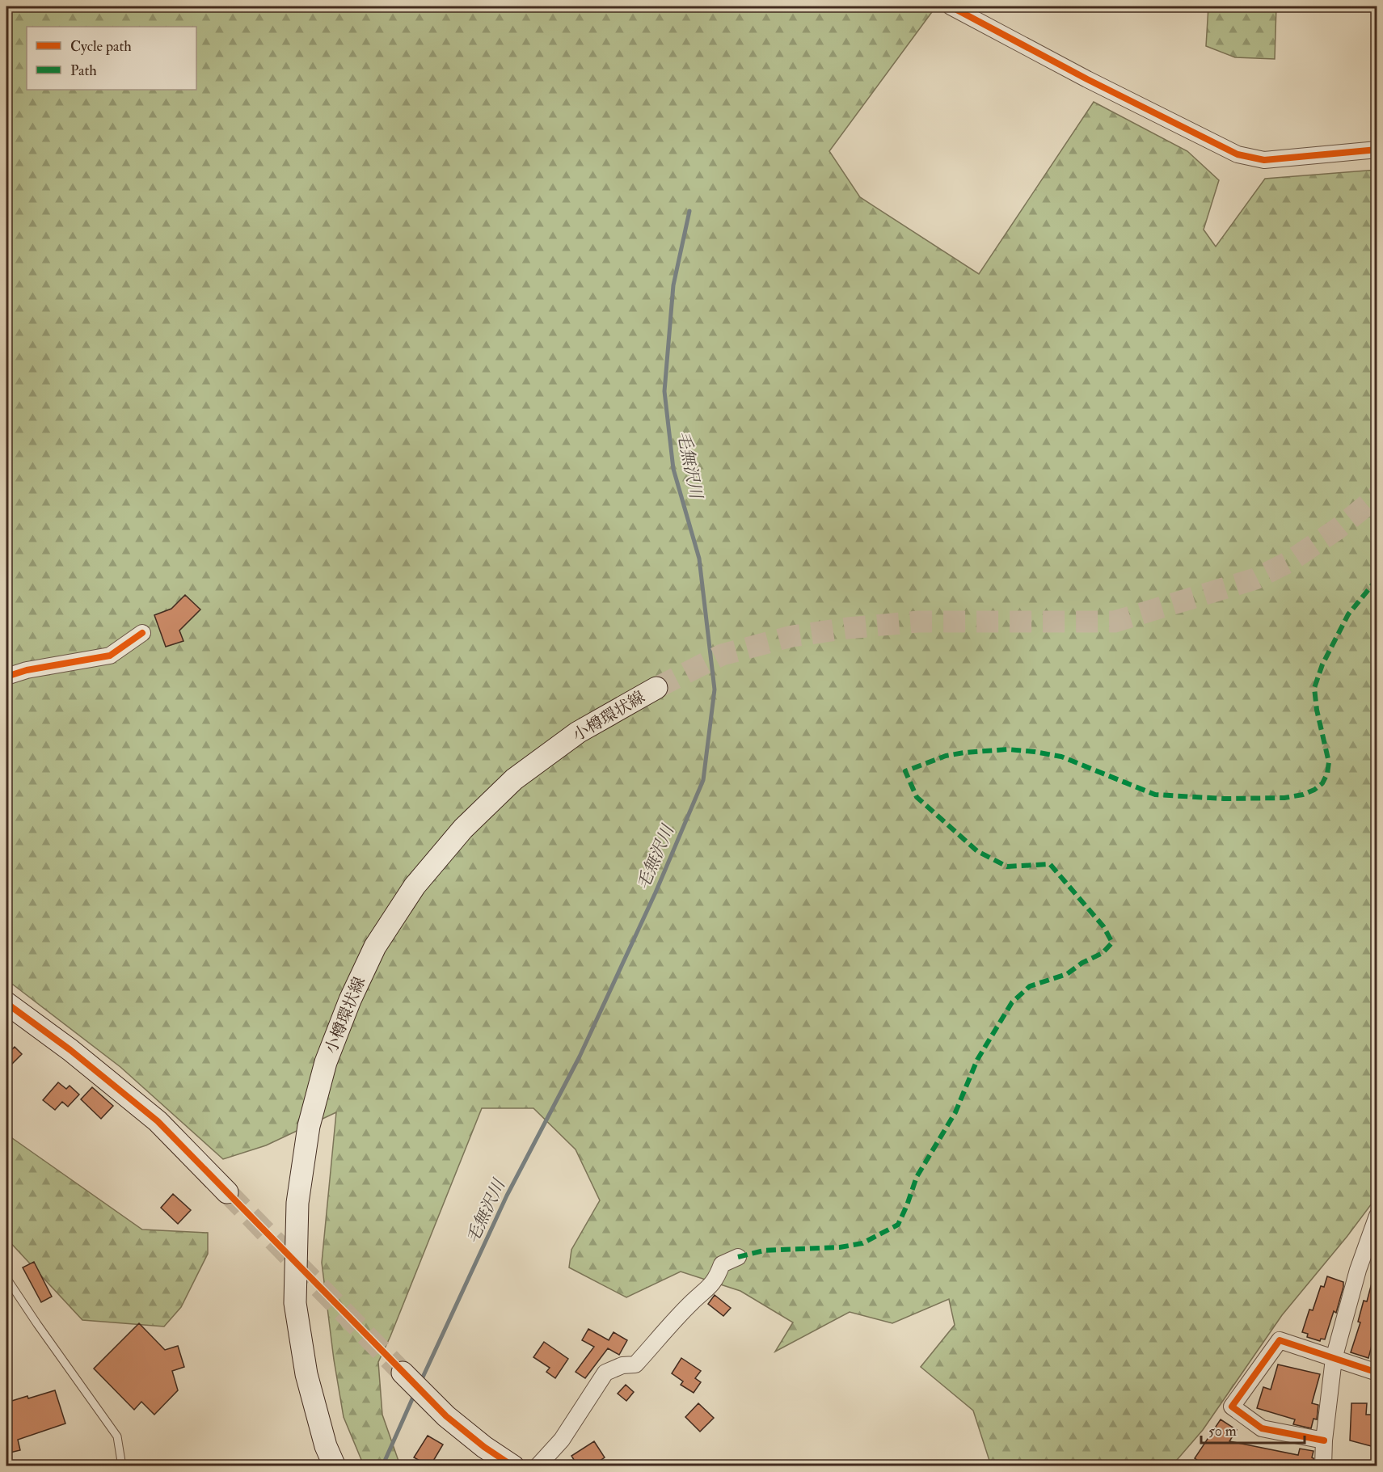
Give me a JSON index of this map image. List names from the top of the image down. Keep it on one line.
{"streets":{"main road":["小樽環状線"]},"water":["毛無沢川"],"legend":["Cycle path","Path"],"scale_bar":"50 m"}
